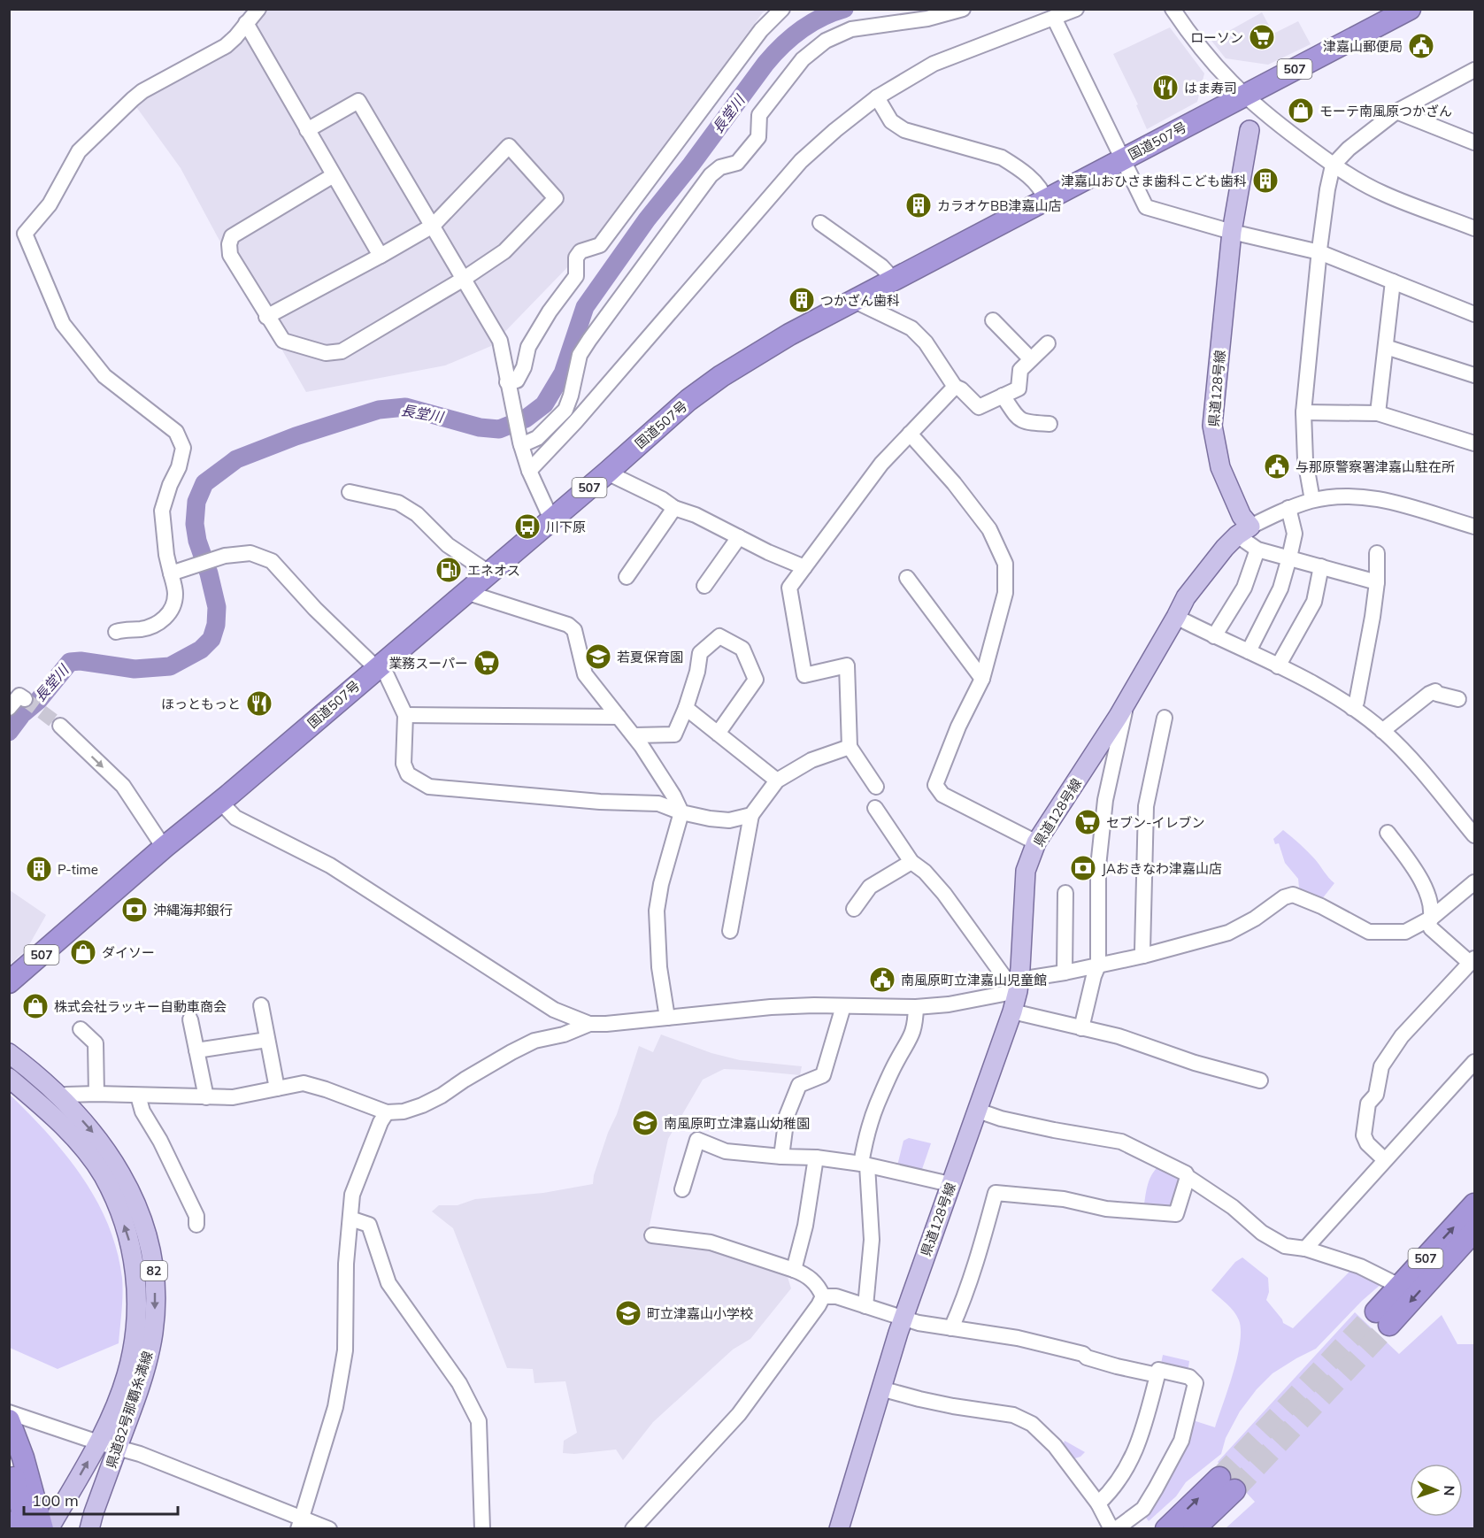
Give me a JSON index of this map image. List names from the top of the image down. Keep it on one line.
{"streets":{"highway":["507","国道507号"],"main road":["県道128号線","82","県道82号那覇糸満線"]},"water":["長堂川"],"places":{"supermarket":["ローソン","業務スーパー","セブン-イレブン"],"public building":["津嘉山郵便局","与那原警察署津嘉山駐在所","南風原町立津嘉山児童館"],"restaurant":["はま寿司","ほっともっと"],"shop":["モーテ南風原つかざん","ダイソー","株式会社ラッキー自動車商会"],"building":["津嘉山おひさま歯科こども歯科","カラオケBB津嘉山店","つかざん歯科","P-time"],"bus stop":["川下原"],"fuel station":["エネオス"],"school or university":["若夏保育園","南風原町立津嘉山幼稚園","町立津嘉山小学校"],"bank":["JAおきなわ津嘉山店","沖縄海邦銀行"]},"scale_bar":"100 m","north":"right"}
